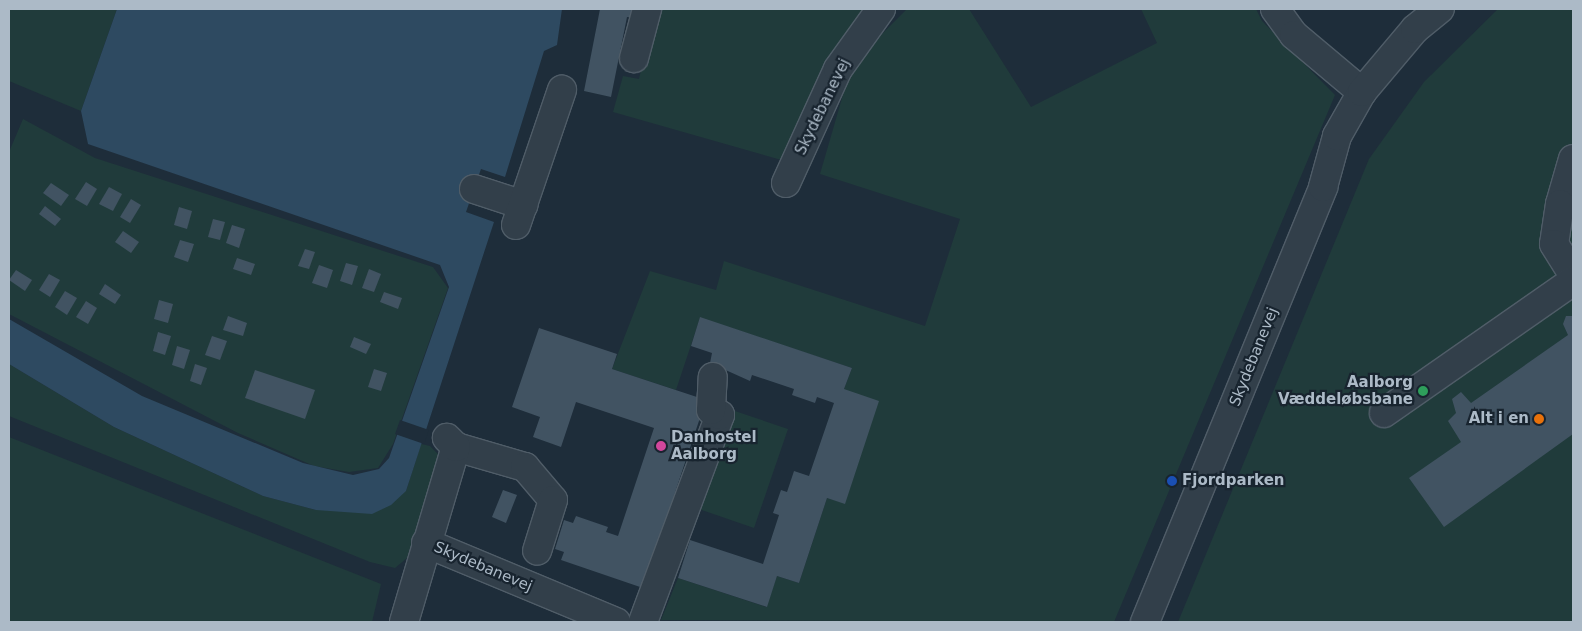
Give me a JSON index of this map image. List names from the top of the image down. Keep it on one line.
{"streets":{"street":["Skydebanevej"]},"places":["Aalborg Væddeløbsbane","Alt i en","Danhostel Aalborg","Fjordparken"]}
